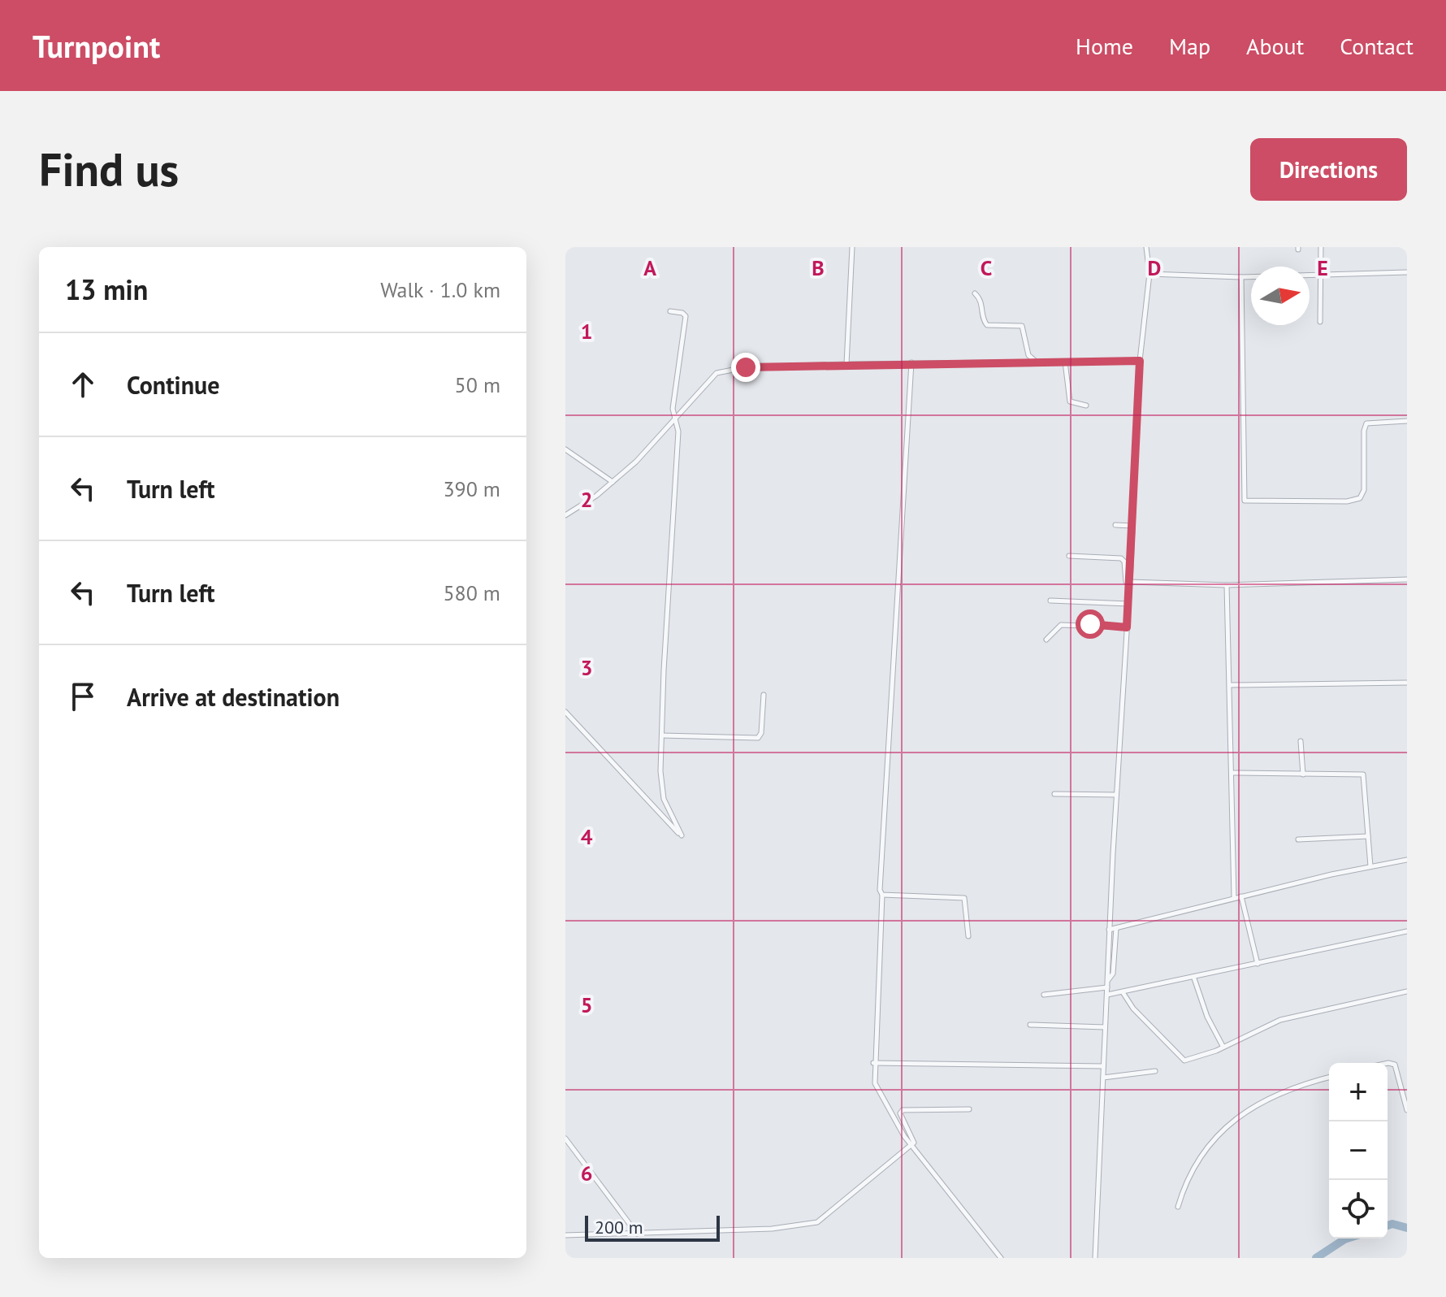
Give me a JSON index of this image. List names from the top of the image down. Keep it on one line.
{"scale_bar":"200 m","north":"right","page":{"header":"Turnpoint","nav":["Home","Map","About","Contact"],"buttons":"Directions","title":"Find us","heading":["13 min","Walk · 1.0 km"],"list":[["Continue","50 m"],["Turn left","390 m"],["Turn left","580 m"],"Arrive at destination"],"map_buttons":["+","−"],"scale":"200 m"},"grid":{"columns":["A","B","C","D","E"],"rows":["1","2","3","4","5","6"]}}
